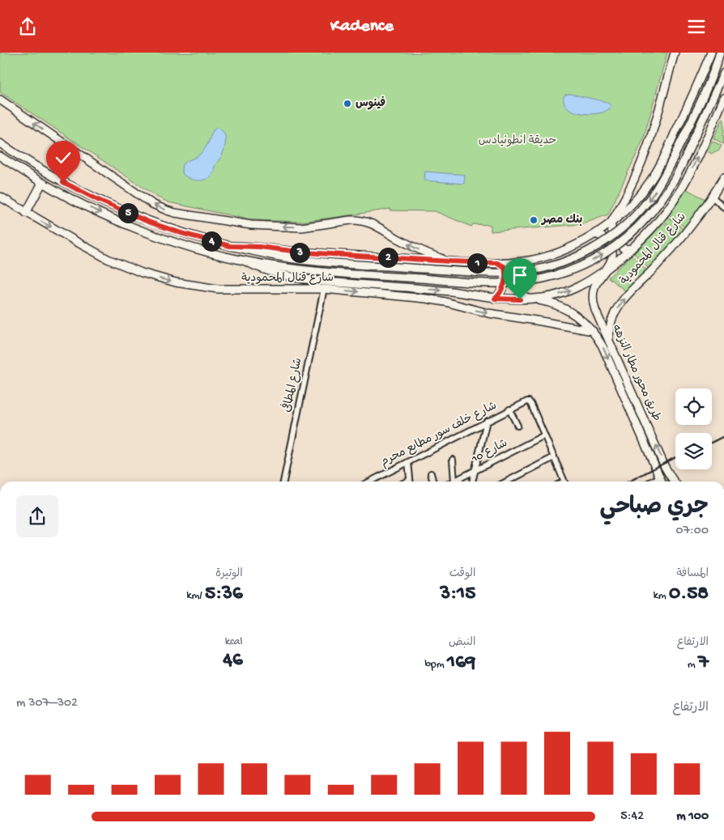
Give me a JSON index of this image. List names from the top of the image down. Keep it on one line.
{"streets":{"main road":["شارع قنال المحمودية","طريق محور مطار النزهه"],"street":["شارع المطافى","شارع خلف سور مطابع محرم","شارع 10"]},"crossings":[["شارع قنال المحمودية","طريق محور مطار النزهه"],["شارع قنال المحمودية","شارع المطافى"],["شارع خلف سور مطابع محرم","شارع 10"]],"parks":["حديقة انطونيادس"],"places":["فينوس","بنك مصر"],"page":{"header":"Kadence","pins":["5","4","3","2","1"],"heading":["جري صباحي","07:00"],"stats":[["المسافة","0.58 km"],["الوقت","3:15"],["الوتيرة","5:36 /km"],["الارتفاع","7 m"],["النبض","169 bpm"],["kcal","46"]],"chart":["الارتفاع","302–307 m"],"list":[{"name":"100 m","note":"5:42"}]}}
